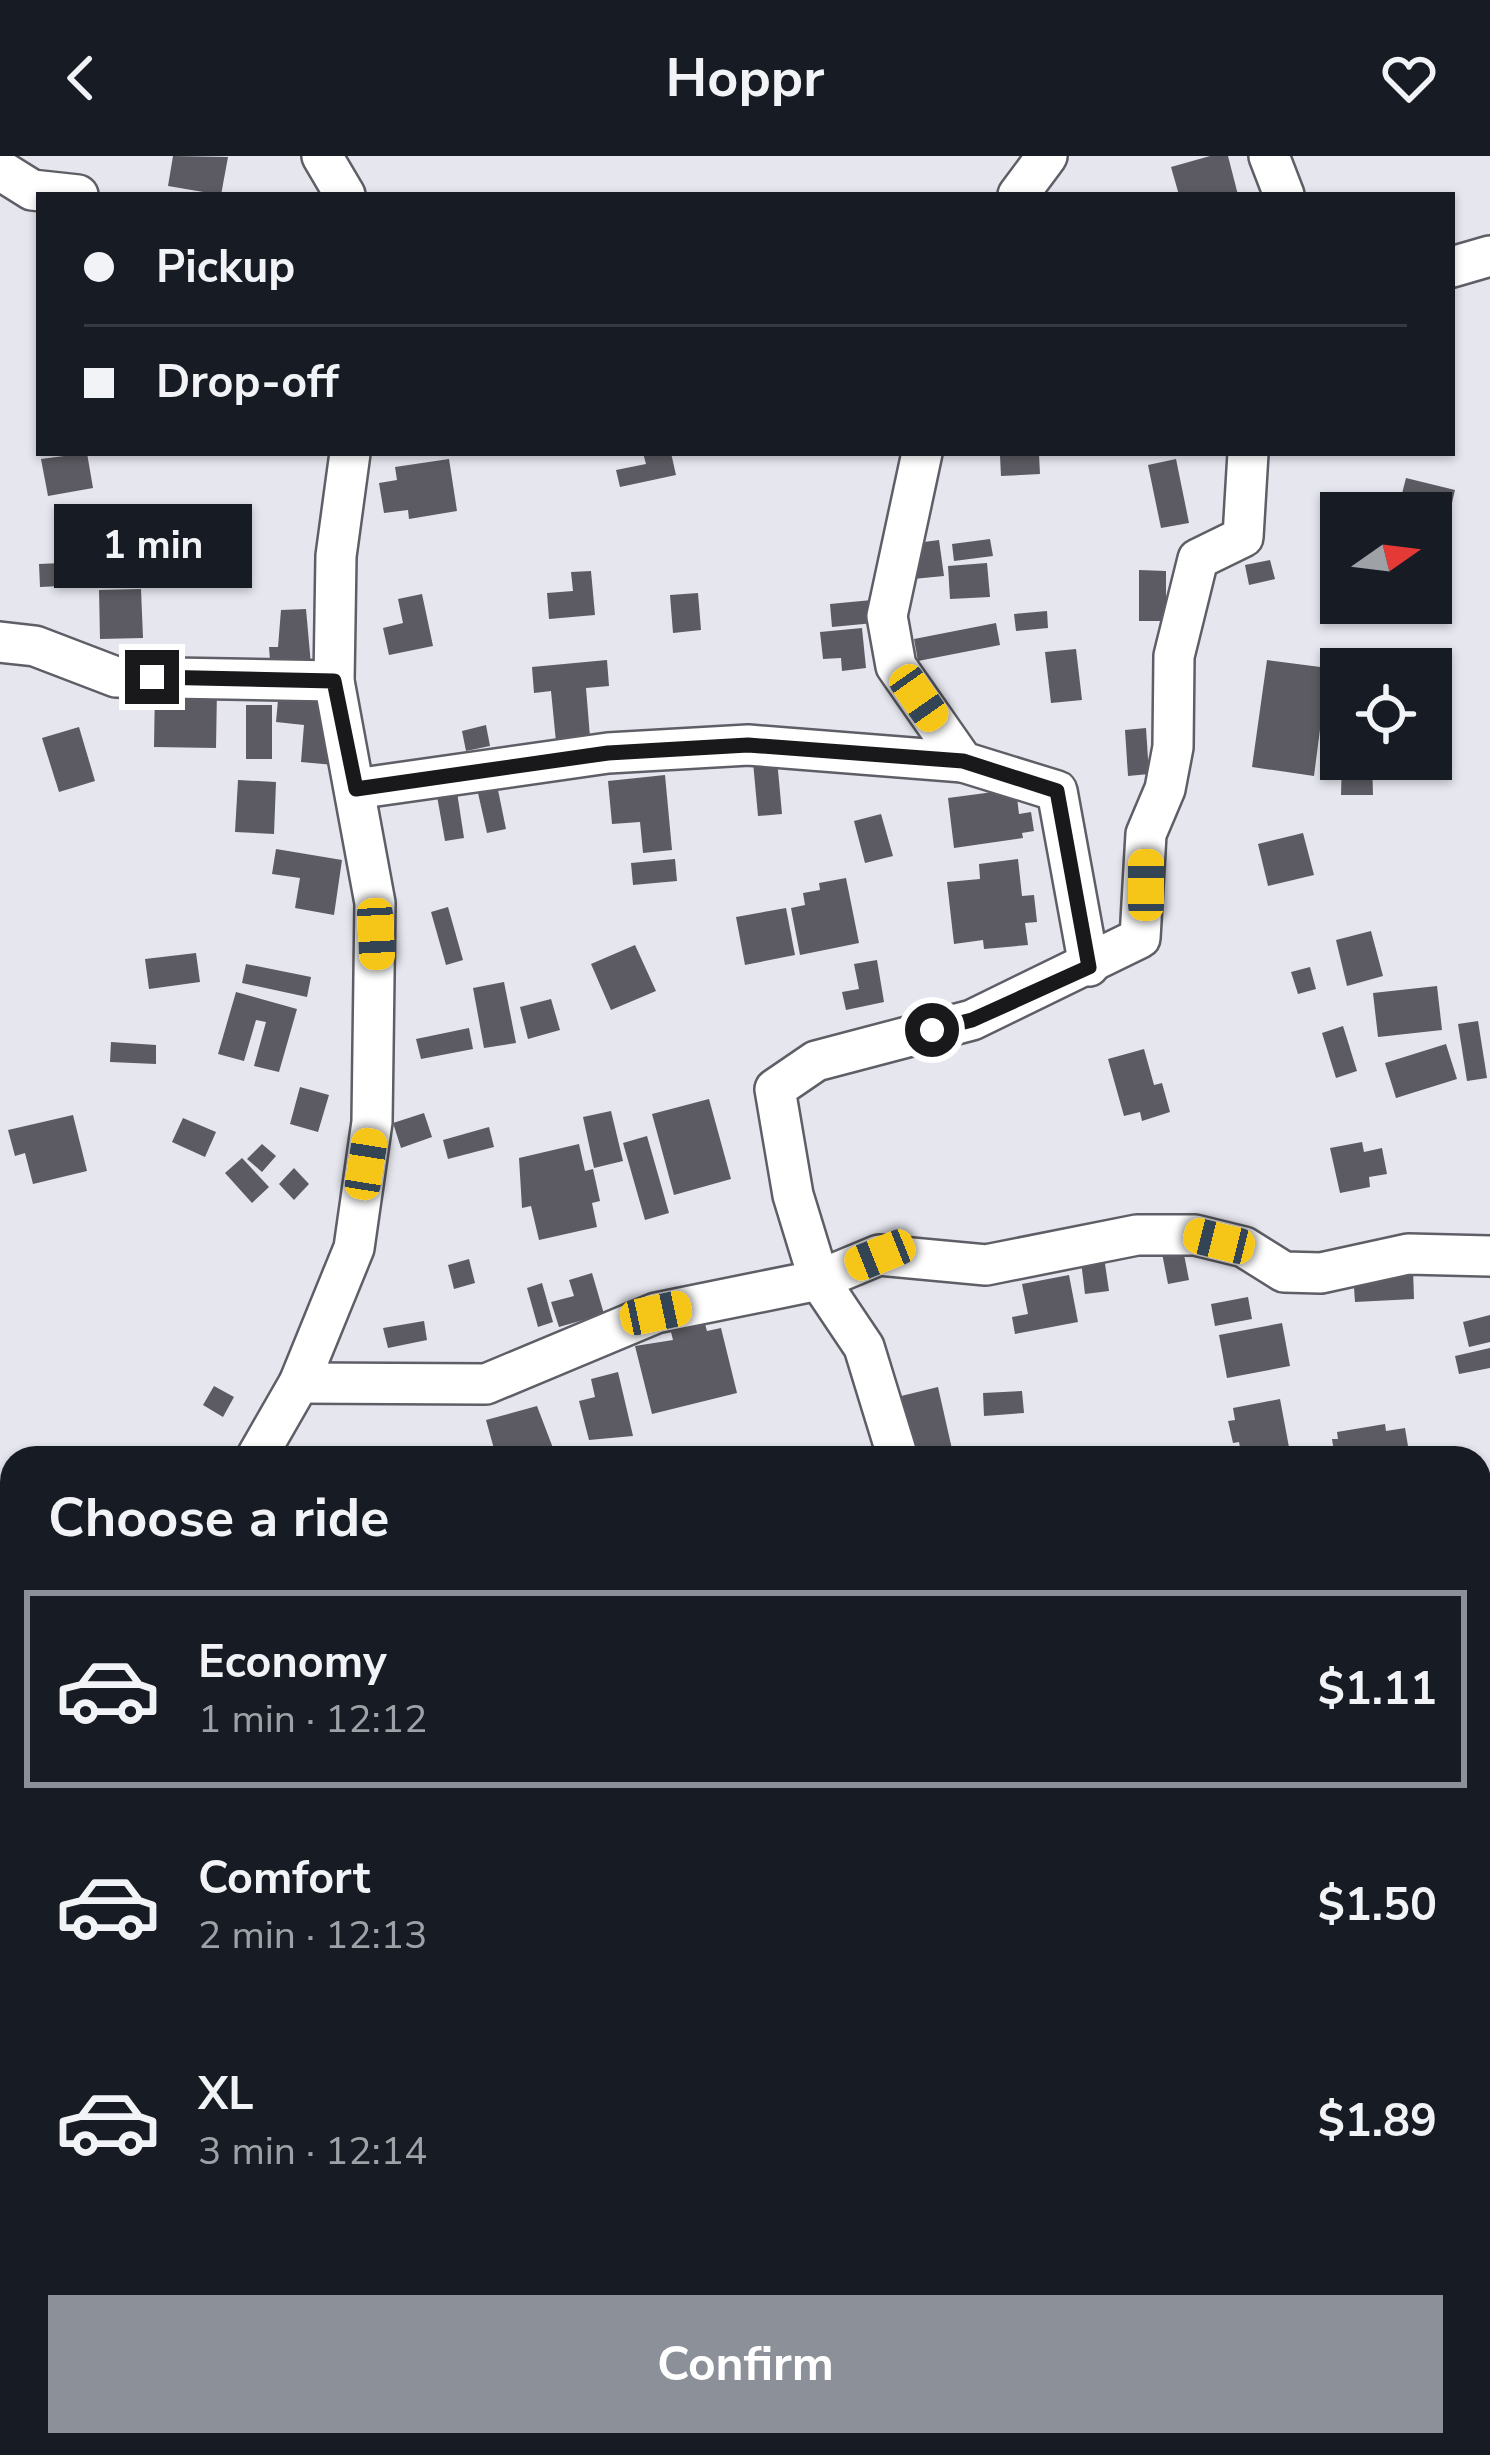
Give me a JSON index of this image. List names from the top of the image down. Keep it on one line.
{"north":"right","page":{"header":"Hoppr","banner":["Pickup","Drop-off"],"bubble":"1 min","heading":"Choose a ride","list":[{"name":"Economy","note":"1 min · 12:12","value":"$1.11"},{"name":"Comfort","note":"2 min · 12:13","value":"$1.50"},{"name":"XL","note":"3 min · 12:14","value":"$1.89"}],"buttons":"Confirm"}}
